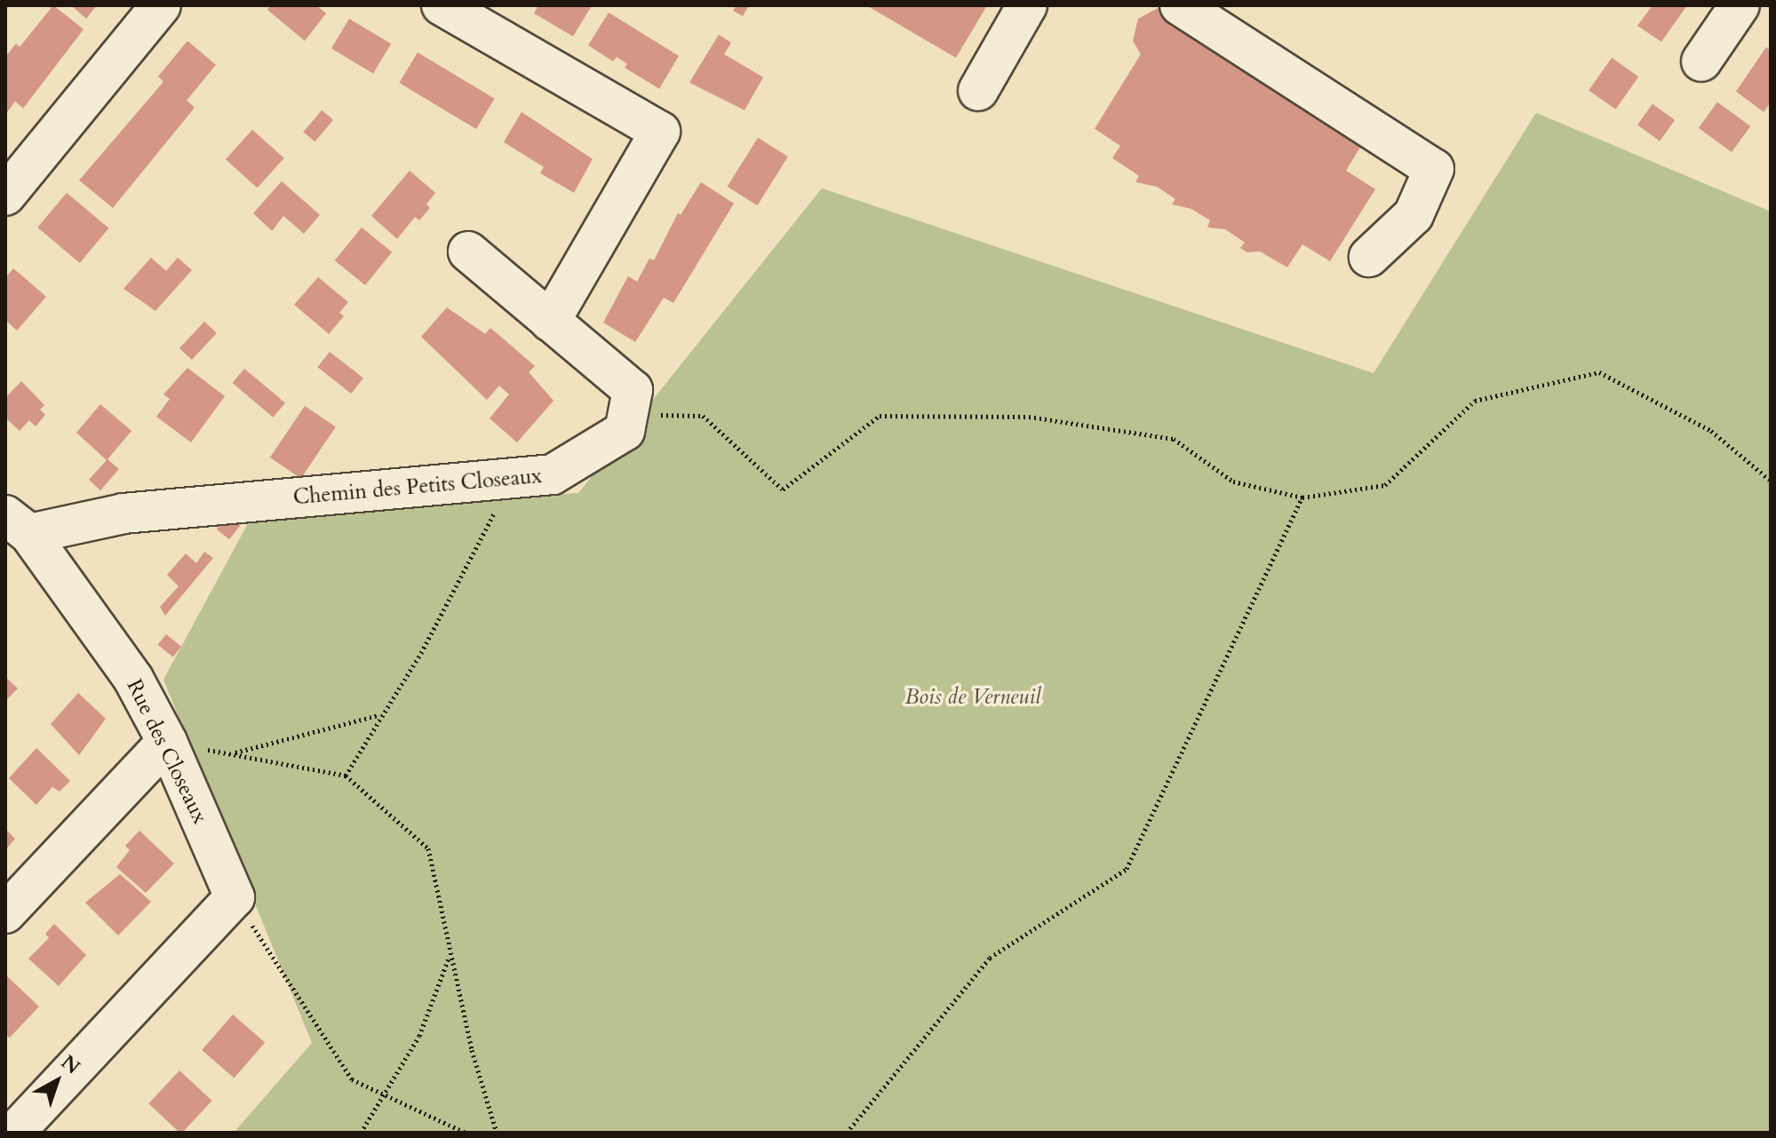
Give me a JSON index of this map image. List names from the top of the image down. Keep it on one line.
{"streets":{"street":["Chemin des Petits Closeaux","Rue des Closeaux"]},"crossings":[["Chemin des Petits Closeaux","Rue des Closeaux"]],"parks":["Bois de Verneuil"],"north":"top right"}
